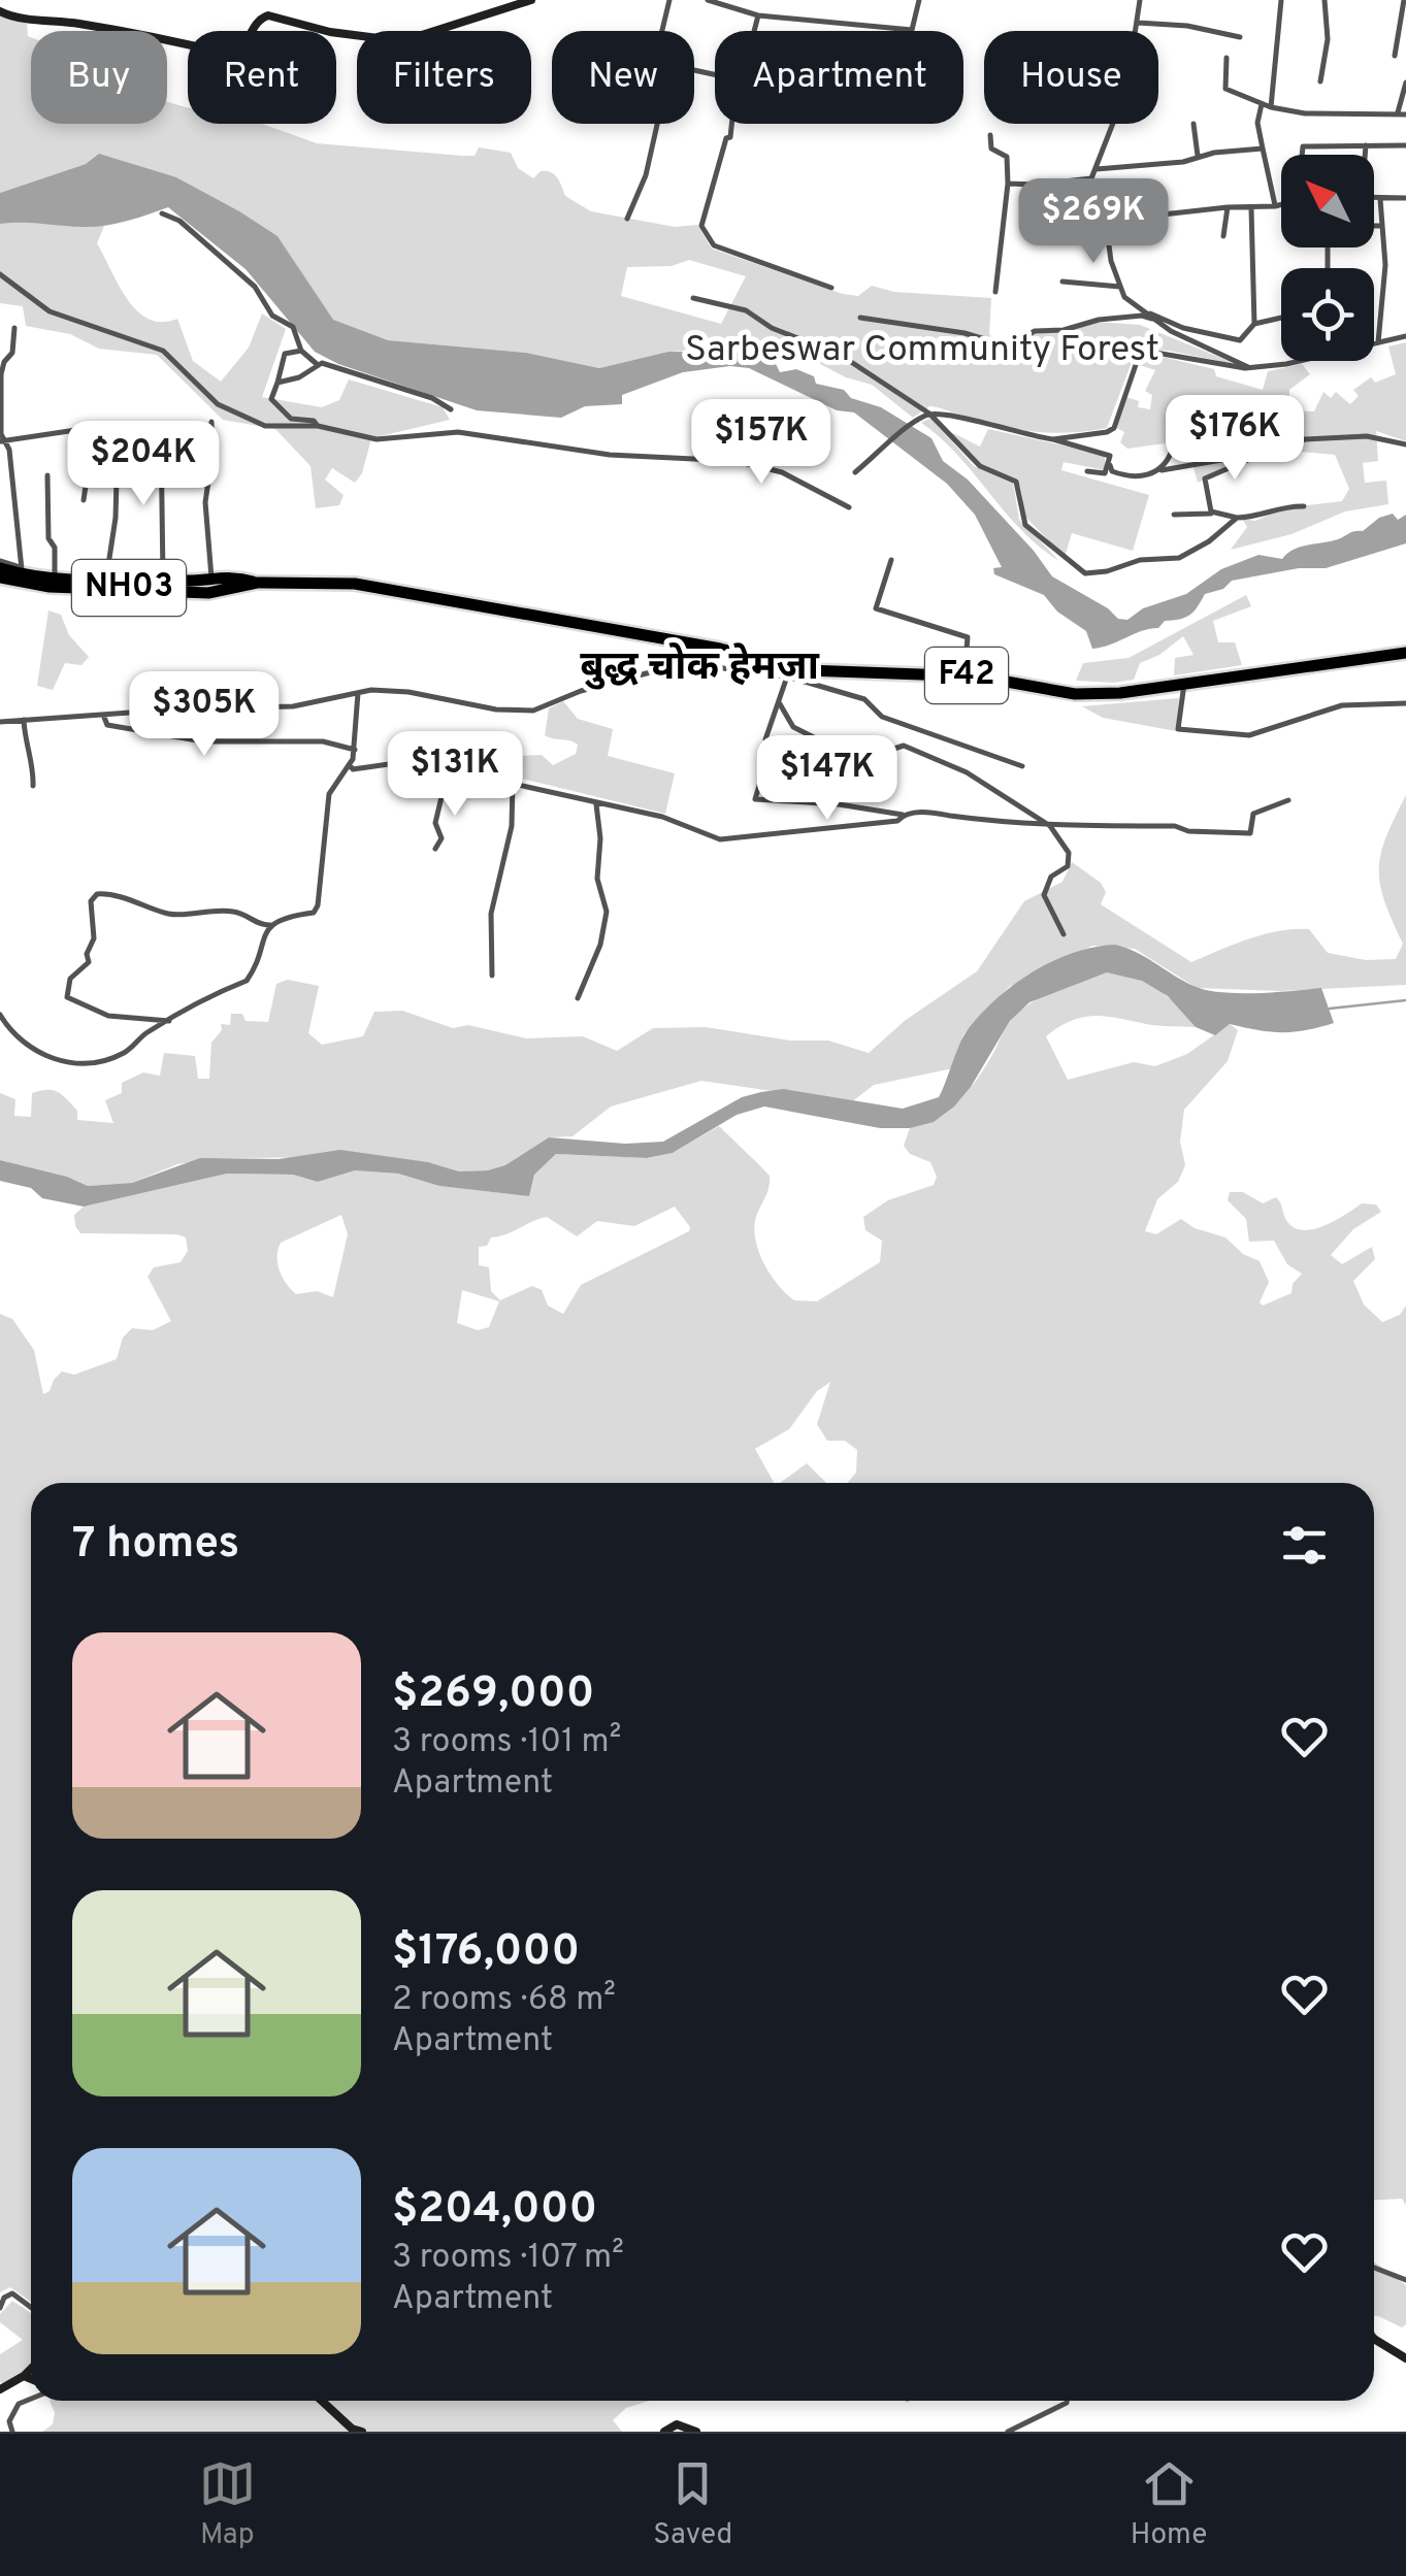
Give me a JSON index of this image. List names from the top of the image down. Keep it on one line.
{"streets":{"highway":["NH03","F42"]},"crossings":[["NH03","F42"]],"districts":["बुद्ध चोक हेमजा"],"parks":["Sarbeswar Community Forest"],"north":"top left","page":{"chip":["Buy","Rent","Filters","New","Apartment","House"],"price":["$269K","$176K","$157K","$204K","$305K","$131K","$147K"],"heading":"7 homes","list":[{"name":"$269,000","note":"3 rooms · 101 m² · Apartment"},{"name":"$176,000","note":"2 rooms · 68 m² · Apartment"},{"name":"$204,000","note":"3 rooms · 107 m² · Apartment"}],"tabs":["Map","Saved","Home"]}}
